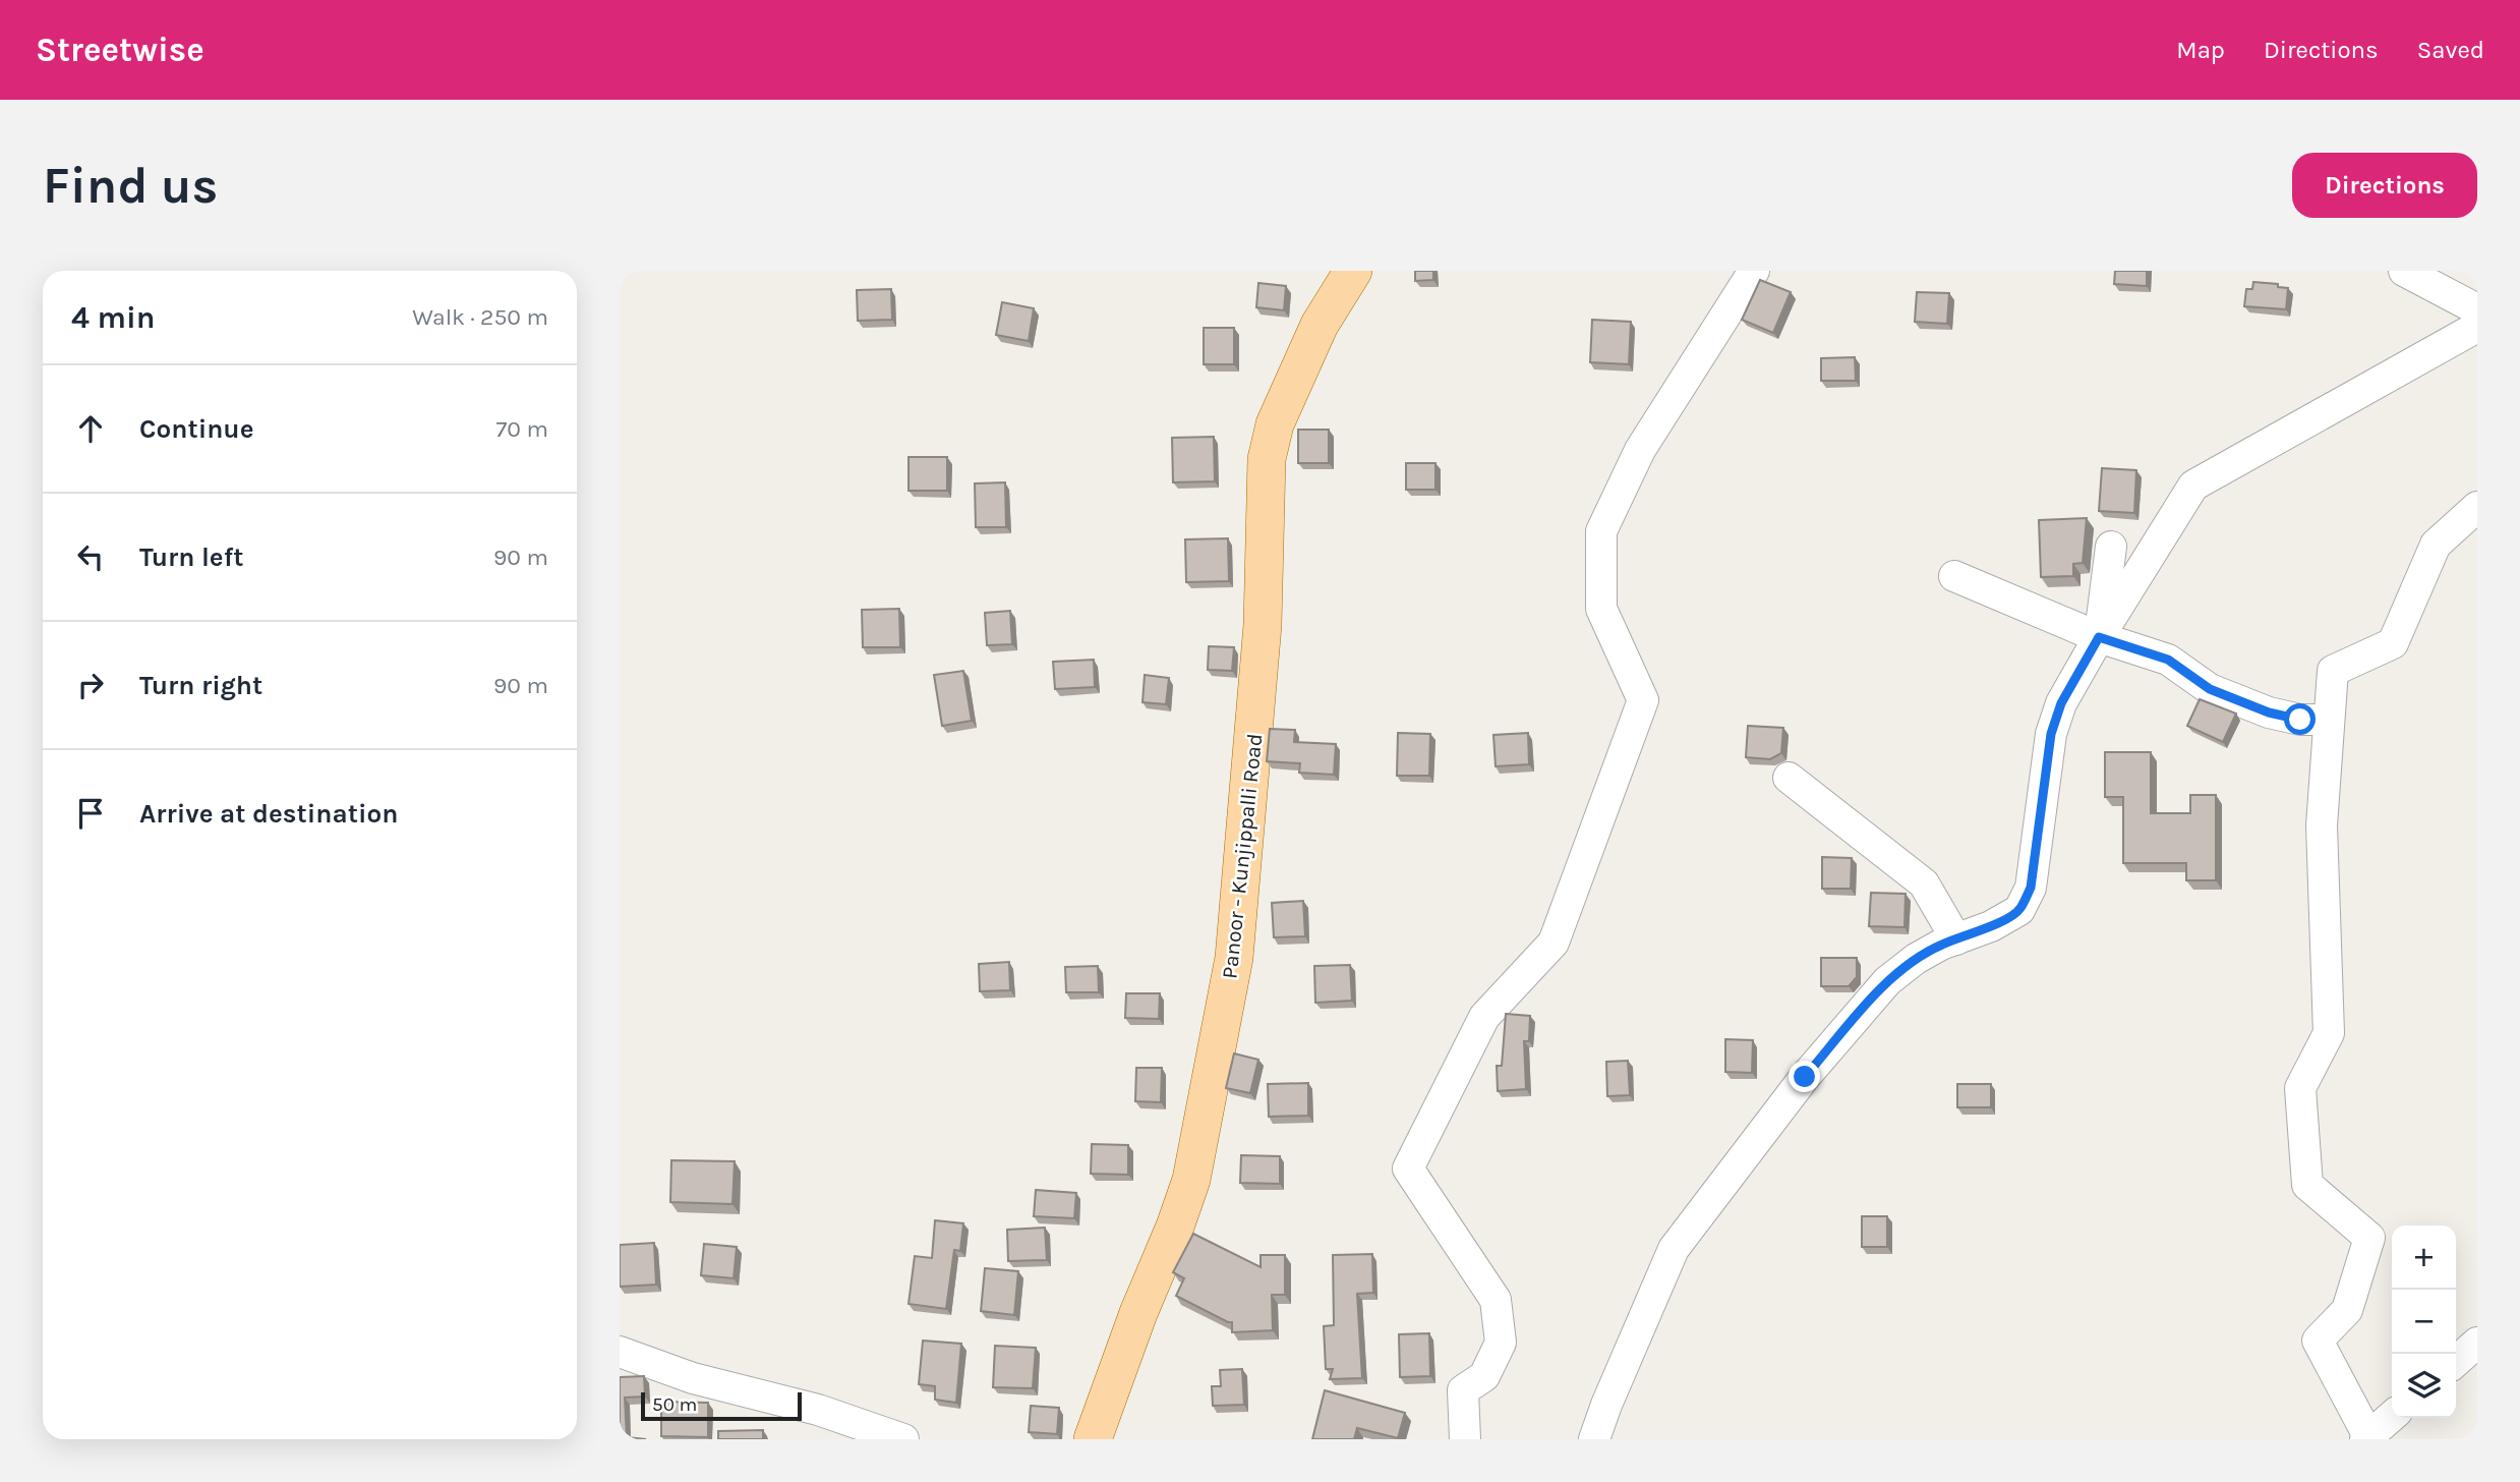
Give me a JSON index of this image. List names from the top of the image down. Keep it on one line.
{"streets":{"main road":["Panoor - Kunjippalli Road"]},"scale_bar":"50 m","page":{"header":"Streetwise","nav":["Map","Directions","Saved"],"buttons":"Directions","title":"Find us","heading":["4 min","Walk · 250 m"],"list":[["Continue","70 m"],["Turn left","90 m"],["Turn right","90 m"],"Arrive at destination"],"map_buttons":["+","−"],"scale":"50 m"}}
